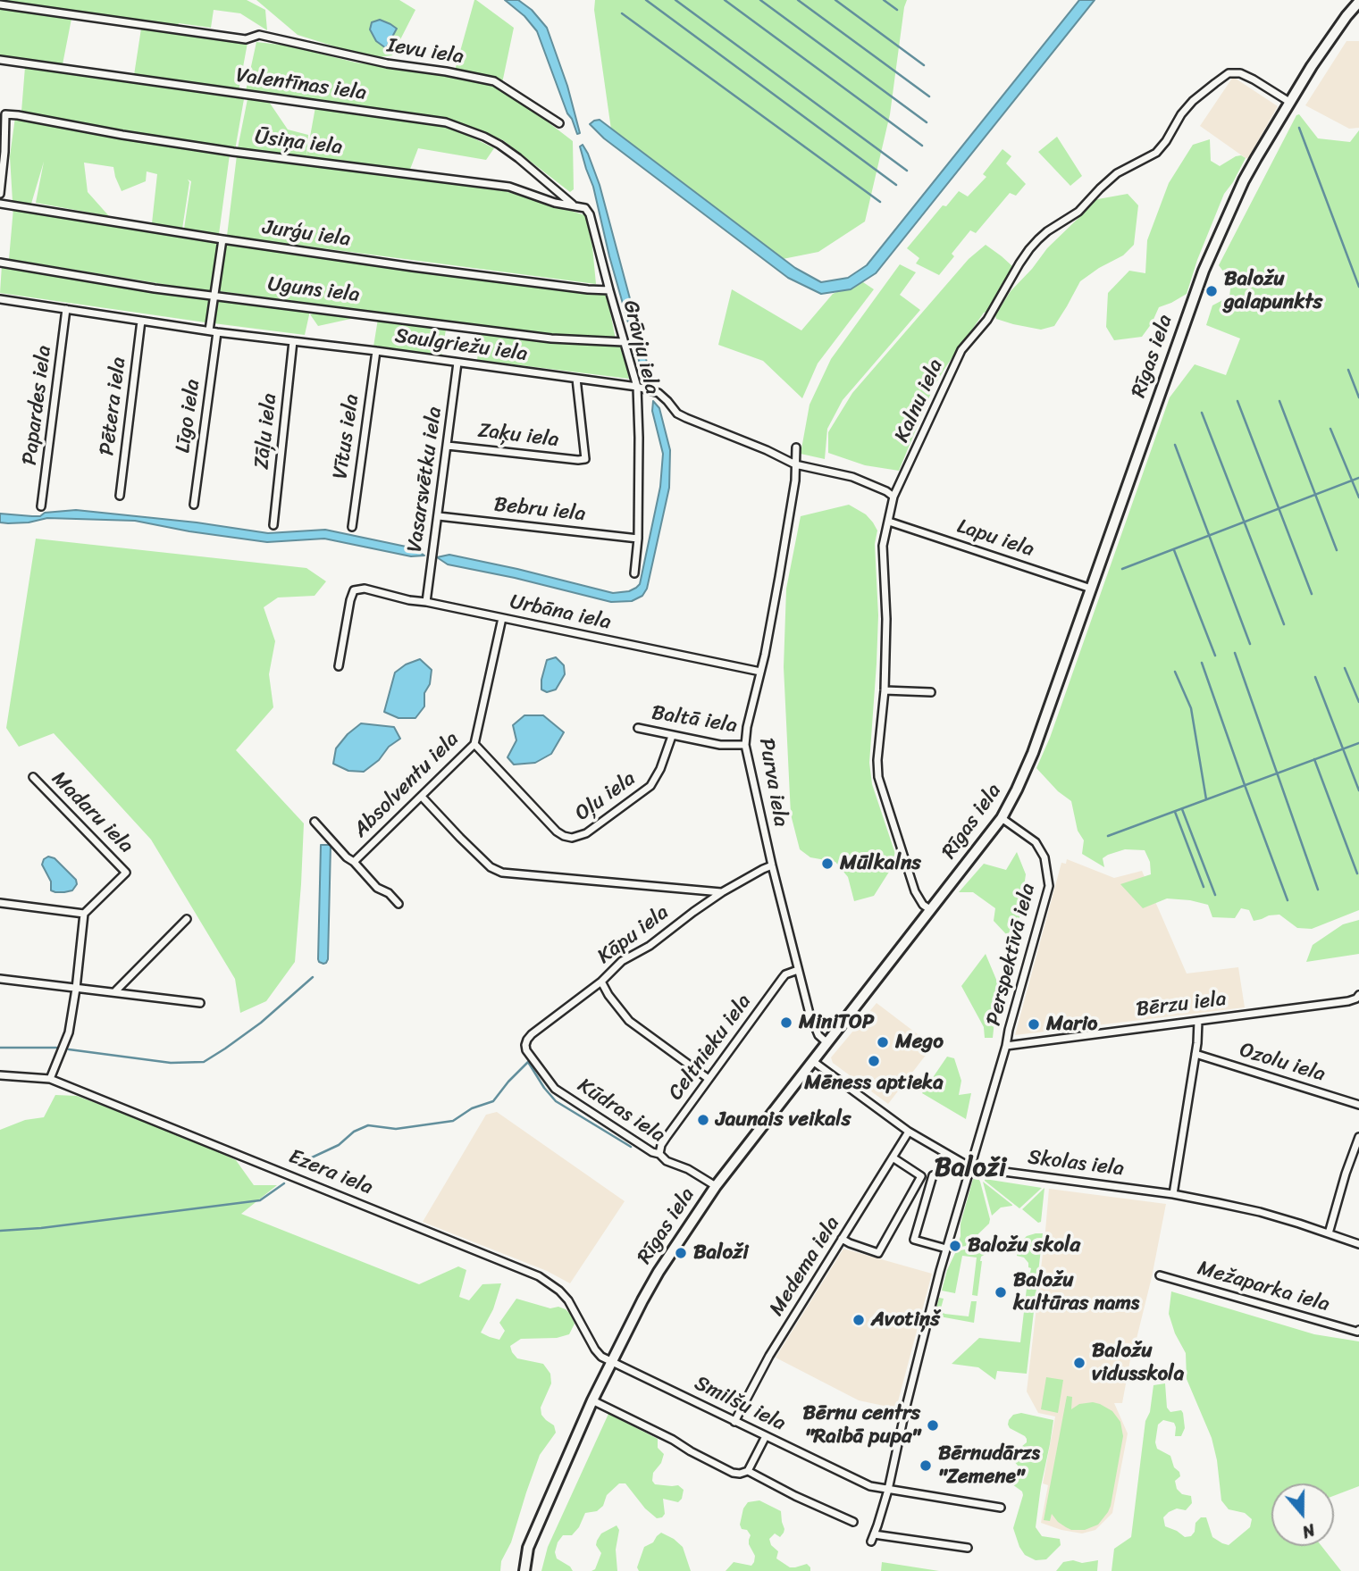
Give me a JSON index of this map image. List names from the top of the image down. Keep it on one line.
{"streets":{"main road":["Rīgas iela"],"street":["Ievu iela","Valentīnas iela","Ūsiņa iela","Jurģu iela","Uguns iela","Saulgriežu iela","Grāvju iela","Kalnu iela","Papardes iela","Pētera iela","Līgo iela","Zāļu iela","Zaķu iela","Vītus iela","Vasarsvētku iela","Bebru iela","Lapu iela","Urbāna iela","Baltā iela","Purva iela","Absolventu iela","Oļu iela","Madaru iela","Kāpu iela","Perspektīvā iela","Bērzu iela","Celtnieku iela","Ozolu iela","Kūdras iela","Skolas iela","Ezera iela","Medema iela","Mežaparka iela","Smilšu iela"]},"crossings":[["Valentīnas iela","Ūsiņa iela"],["Ūsiņa iela","Grāvju iela"],["Jurģu iela","Grāvju iela"],["Uguns iela","Grāvju iela"],["Saulgriežu iela","Grāvju iela"],["Saulgriežu iela","Kalnu iela"],["Saulgriežu iela","Papardes iela"],["Saulgriežu iela","Pētera iela"],["Saulgriežu iela","Līgo iela"],["Saulgriežu iela","Zāļu iela"],["Saulgriežu iela","Zaķu iela"],["Saulgriežu iela","Vītus iela"],["Saulgriežu iela","Vasarsvētku iela"],["Saulgriežu iela","Purva iela"],["Grāvju iela","Bebru iela"],["Rīgas iela","Kalnu iela"],["Rīgas iela","Lapu iela"],["Rīgas iela","Purva iela"],["Rīgas iela","Perspektīvā iela"],["Rīgas iela","Kūdras iela"],["Rīgas iela","Skolas iela"],["Rīgas iela","Ezera iela"],["Rīgas iela","Smilšu iela"],["Kalnu iela","Lapu iela"],["Zaķu iela","Vasarsvētku iela"],["Vasarsvētku iela","Bebru iela"],["Vasarsvētku iela","Urbāna iela"],["Urbāna iela","Purva iela"],["Urbāna iela","Absolventu iela"],["Baltā iela","Purva iela"],["Baltā iela","Oļu iela"],["Purva iela","Kāpu iela"],["Purva iela","Celtnieku iela"],["Absolventu iela","Oļu iela"],["Kāpu iela","Kūdras iela"],["Perspektīvā iela","Bērzu iela"],["Perspektīvā iela","Skolas iela"],["Perspektīvā iela","Smilšu iela"],["Celtnieku iela","Kūdras iela"],["Skolas iela","Medema iela"],["Ezera iela","Smilšu iela"],["Medema iela","Smilšu iela"]],"districts":["Baloži"],"places":["Baložu galapunkts","Mūlkalns","MiniTOP","Mario","Mego","Mēness aptieka","Jaunais veikals","Baložu skola","Baloži","Baložu kultūras nams","Avotiņš","Baložu vidusskola","Bērnu centrs \"Raibā pupa\"","Bērnudārzs \"Zemene\""],"north":"bottom"}
